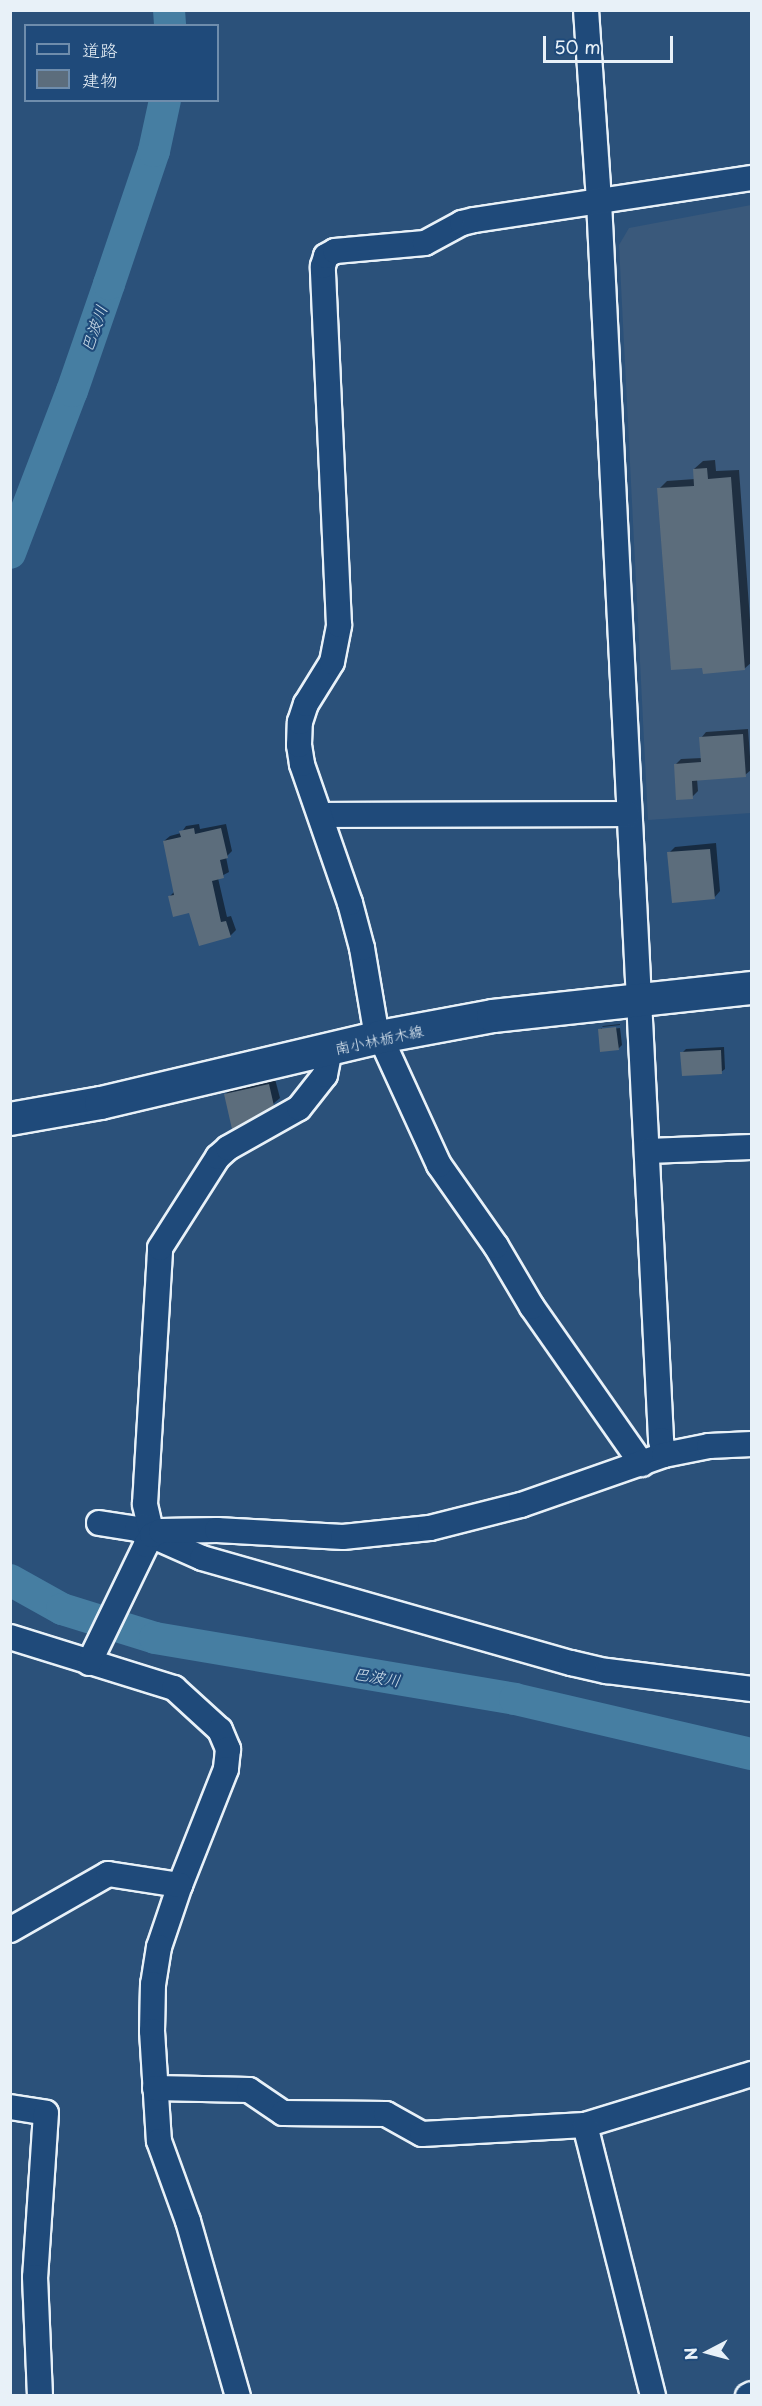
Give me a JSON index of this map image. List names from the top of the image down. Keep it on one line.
{"streets":{"main road":["南小林栃木線"]},"water":["巴波川"],"legend":["道路","建物"],"scale_bar":"50 m","north":"left"}
